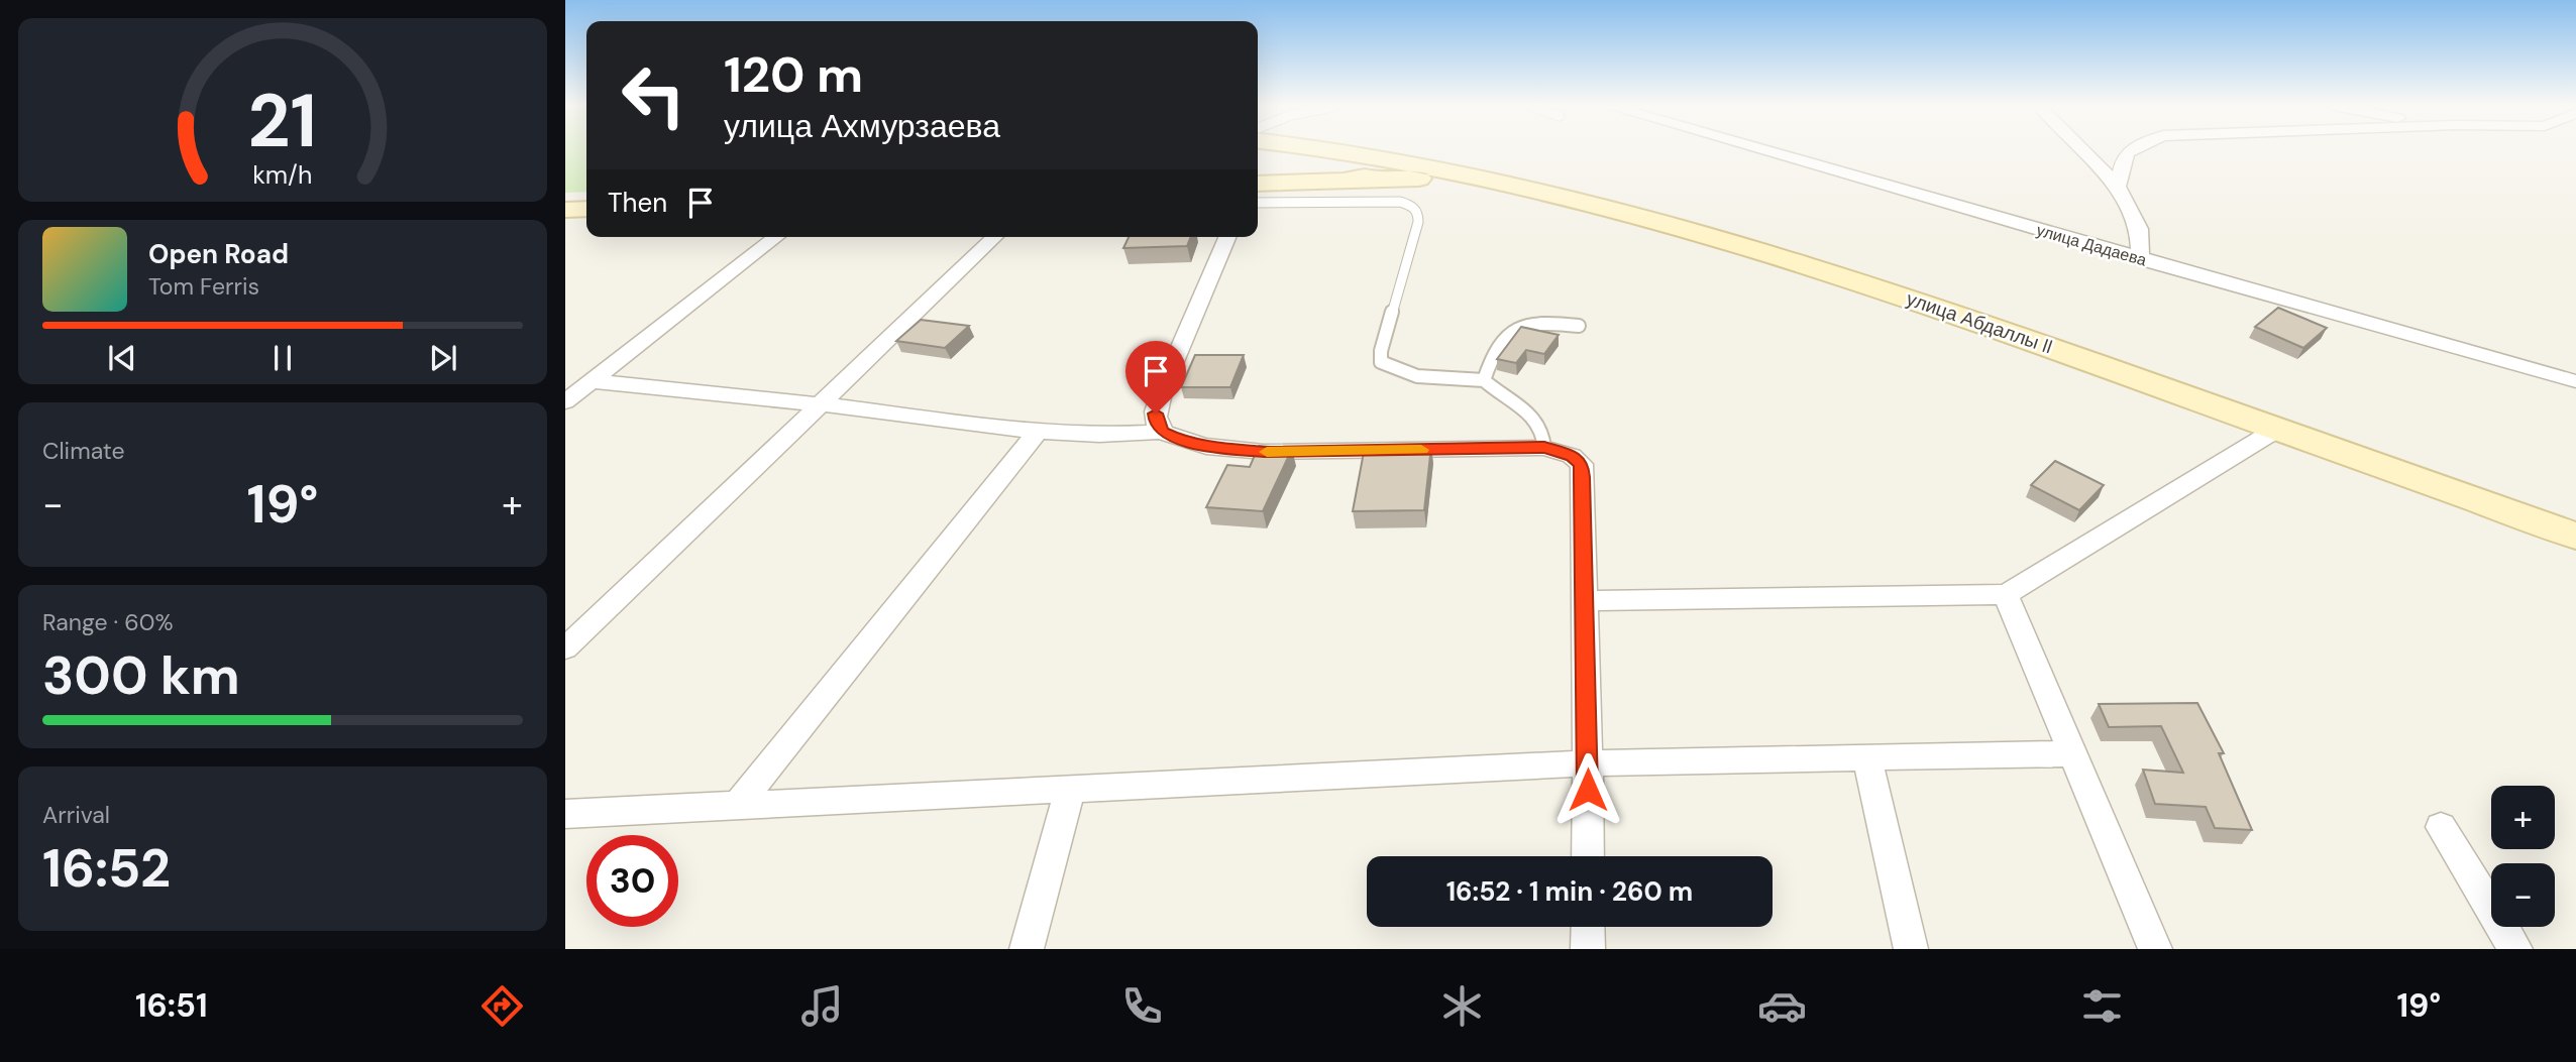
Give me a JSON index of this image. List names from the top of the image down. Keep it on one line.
{"streets":{"street":["улица Дадаева","улица Абдаллы II"]},"page":{"turn":["120 m","улица Ахмурзаева"],"then":"Then","song":["Open Road","Tom Ferris"],"tile":["Climate",["Range · 60%","300 km"],["Arrival","16:52"]],"heat":["−","19°","+"],"map_buttons":["+","−"],"limit":"30","trip":"16:52 · 1 min · 260 m","tabs":["16:51","19°"],"gauge":["21","km/h"]}}
